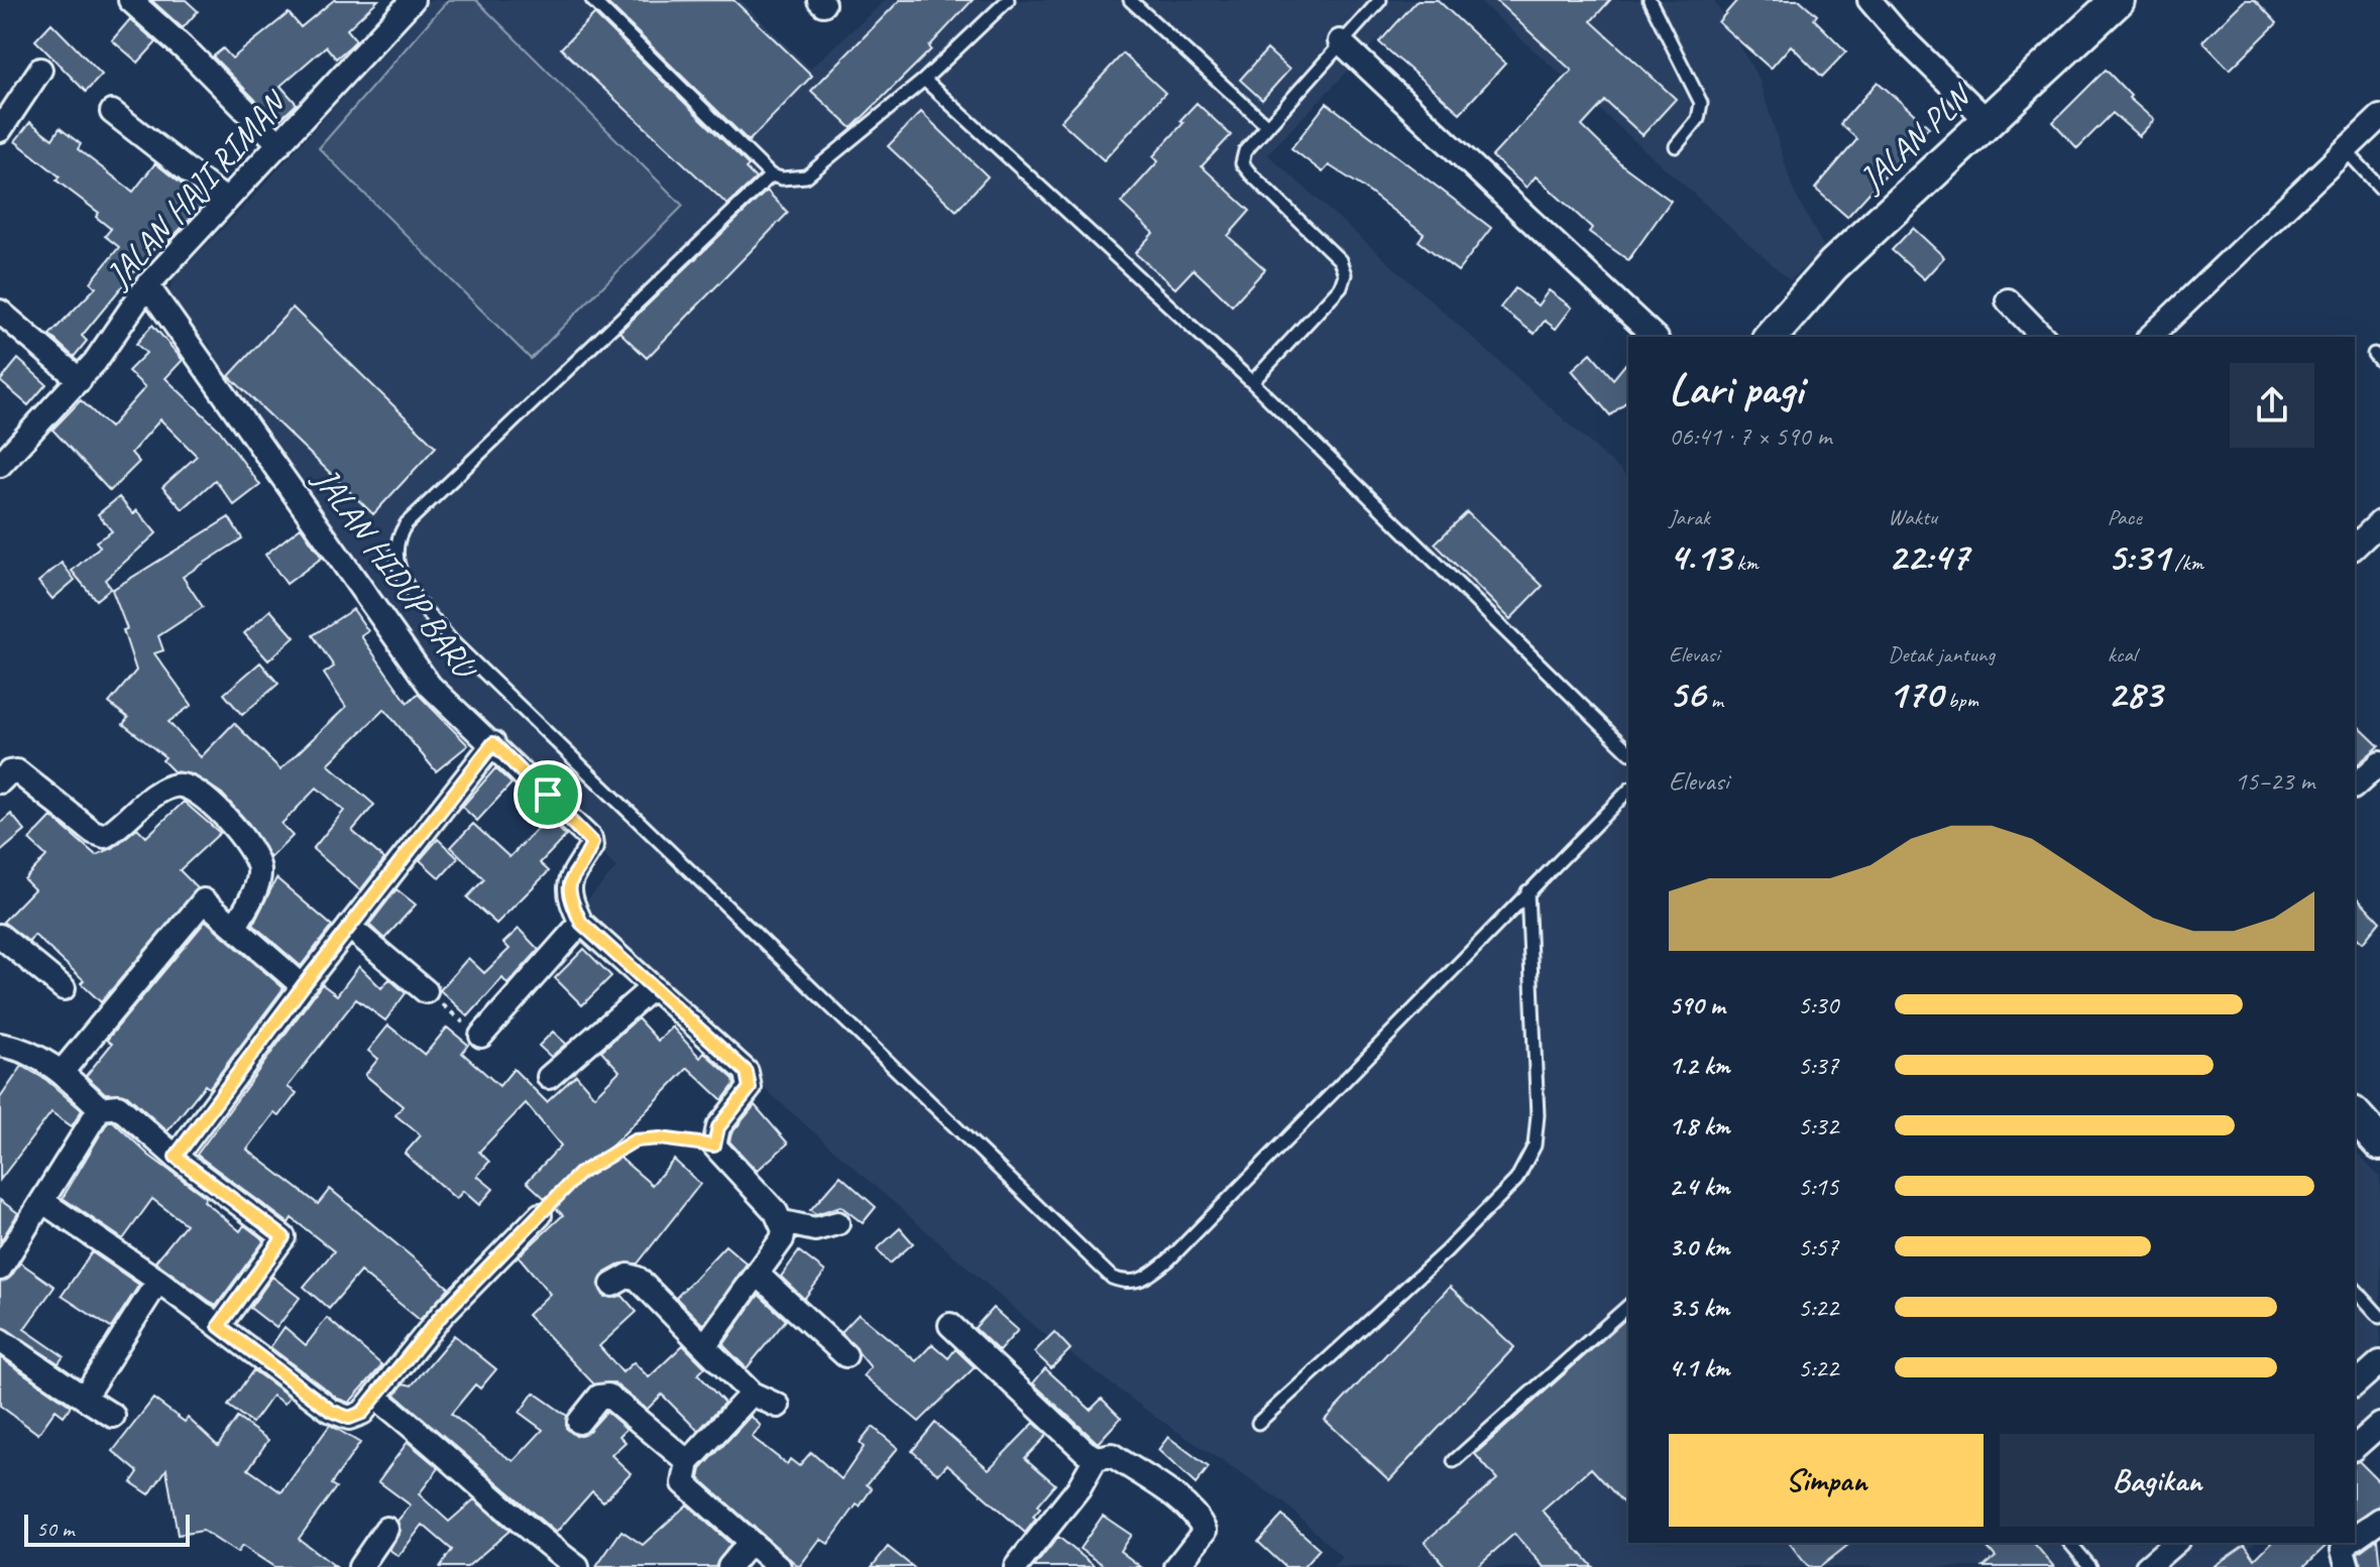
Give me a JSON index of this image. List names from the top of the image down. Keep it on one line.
{"streets":{"street":["JALAN PLN","JALAN HAJI RIMAN","JALAN HIDUP BARU"]},"crossings":[["JALAN HAJI RIMAN","JALAN HIDUP BARU"]],"scale_bar":"50 m","page":{"heading":["Lari pagi","06:41 · 7 × 590 m"],"stats":[["Jarak","4.13 km"],["Waktu","22:47"],["Pace","5:31 /km"],["Elevasi","56 m"],["Detak jantung","170 bpm"],["kcal","283"]],"chart":["Elevasi","15–23 m"],"list":[{"name":"590 m","note":"5:30"},{"name":"1.2 km","note":"5:37"},{"name":"1.8 km","note":"5:32"},{"name":"2.4 km","note":"5:15"},{"name":"3.0 km","note":"5:57"},{"name":"3.5 km","note":"5:22"},{"name":"4.1 km","note":"5:22"}],"buttons":["Simpan","Bagikan"],"scale":"50 m"}}
